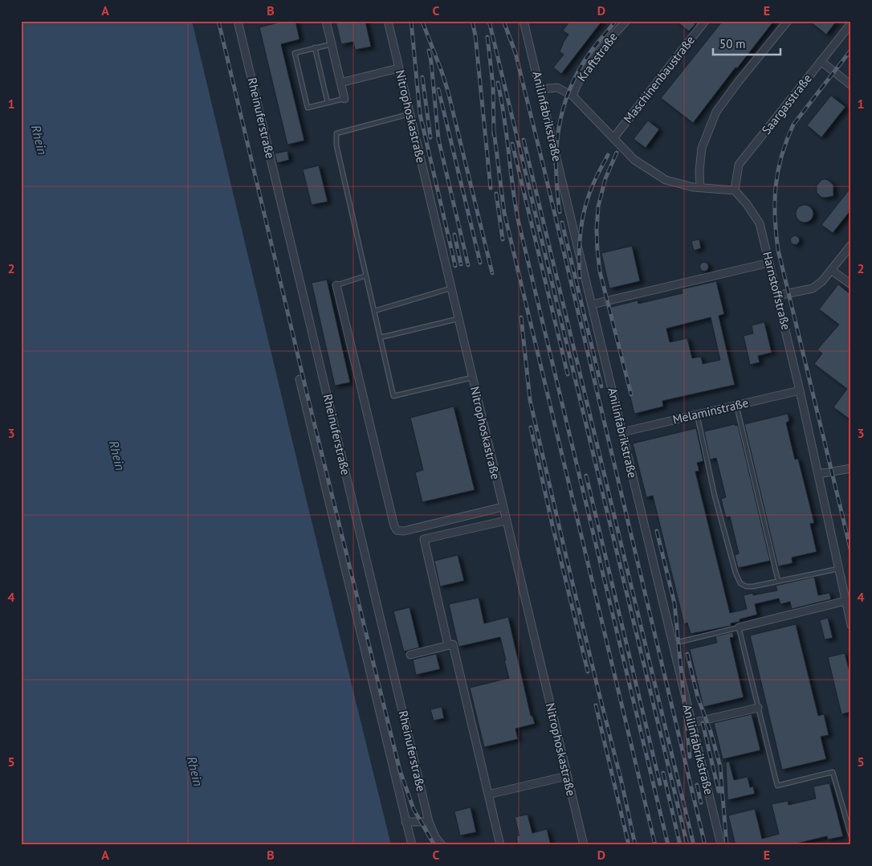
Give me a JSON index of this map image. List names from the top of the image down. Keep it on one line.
{"streets":{"street":["Kraftstraße","Maschinenbaustraße","Saargasstraße","Nitrophoskastraße","Anilinfabrikstraße","Rheinuferstraße","Harnstoffstraße","Melaminstraße"]},"crossings":[["Saargasstraße","Harnstoffstraße"],["Anilinfabrikstraße","Melaminstraße"],["Harnstoffstraße","Melaminstraße"]],"water":["Rhein"],"scale_bar":"50 m","grid":{"columns":["A","B","C","D","E"],"rows":["1","2","3","4","5"]}}
